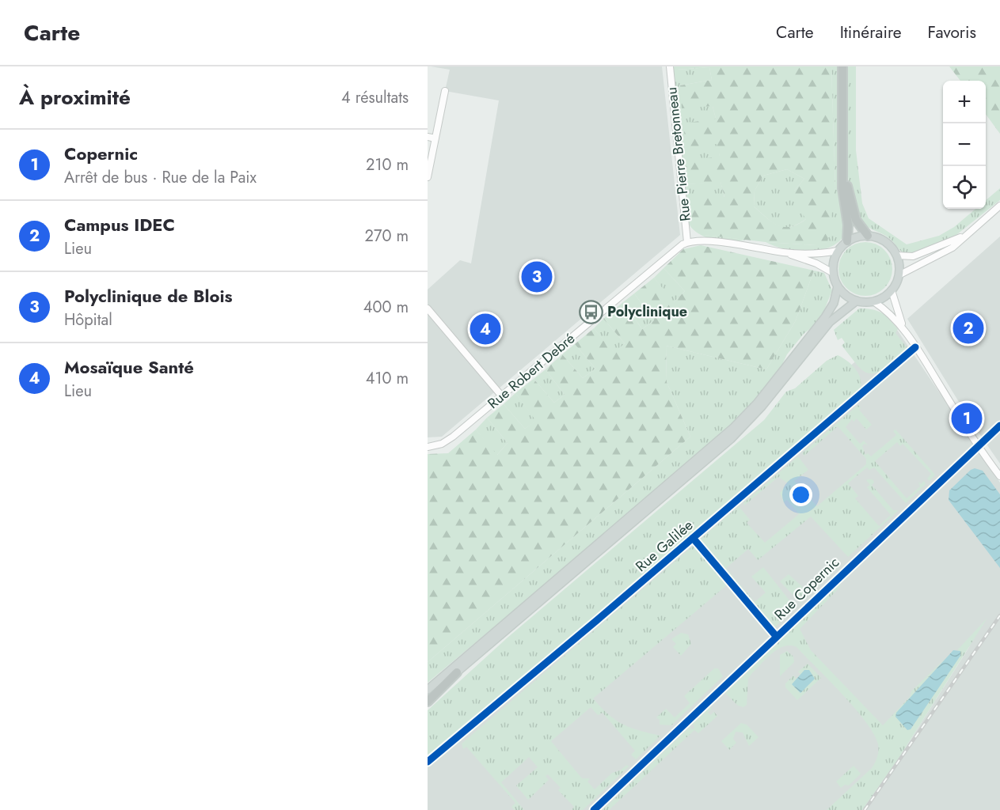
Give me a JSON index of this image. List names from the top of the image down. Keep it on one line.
{"streets":{"street":["Rue Pierre Bretonneau","Rue Robert Debré","Rue Galilée","Rue Copernic"]},"crossings":[["Rue Pierre Bretonneau","Rue Robert Debré"]],"places":{"bus stop":["Polyclinique"]},"page":{"header":"Carte","nav":["Carte","Itinéraire","Favoris"],"heading":["À proximité","4 résultats"],"map_buttons":["+","−"],"list":[{"mark":"1","name":"Copernic","note":"Arrêt de bus · Rue de la Paix","value":"210 m"},{"mark":"2","name":"Campus IDEC","note":"Lieu","value":"270 m"},{"mark":"3","name":"Polyclinique de Blois","note":"Hôpital","value":"400 m"},{"mark":"4","name":"Mosaïque Santé","note":"Lieu","value":"410 m"}],"pins":["3","2","4","1"]}}
